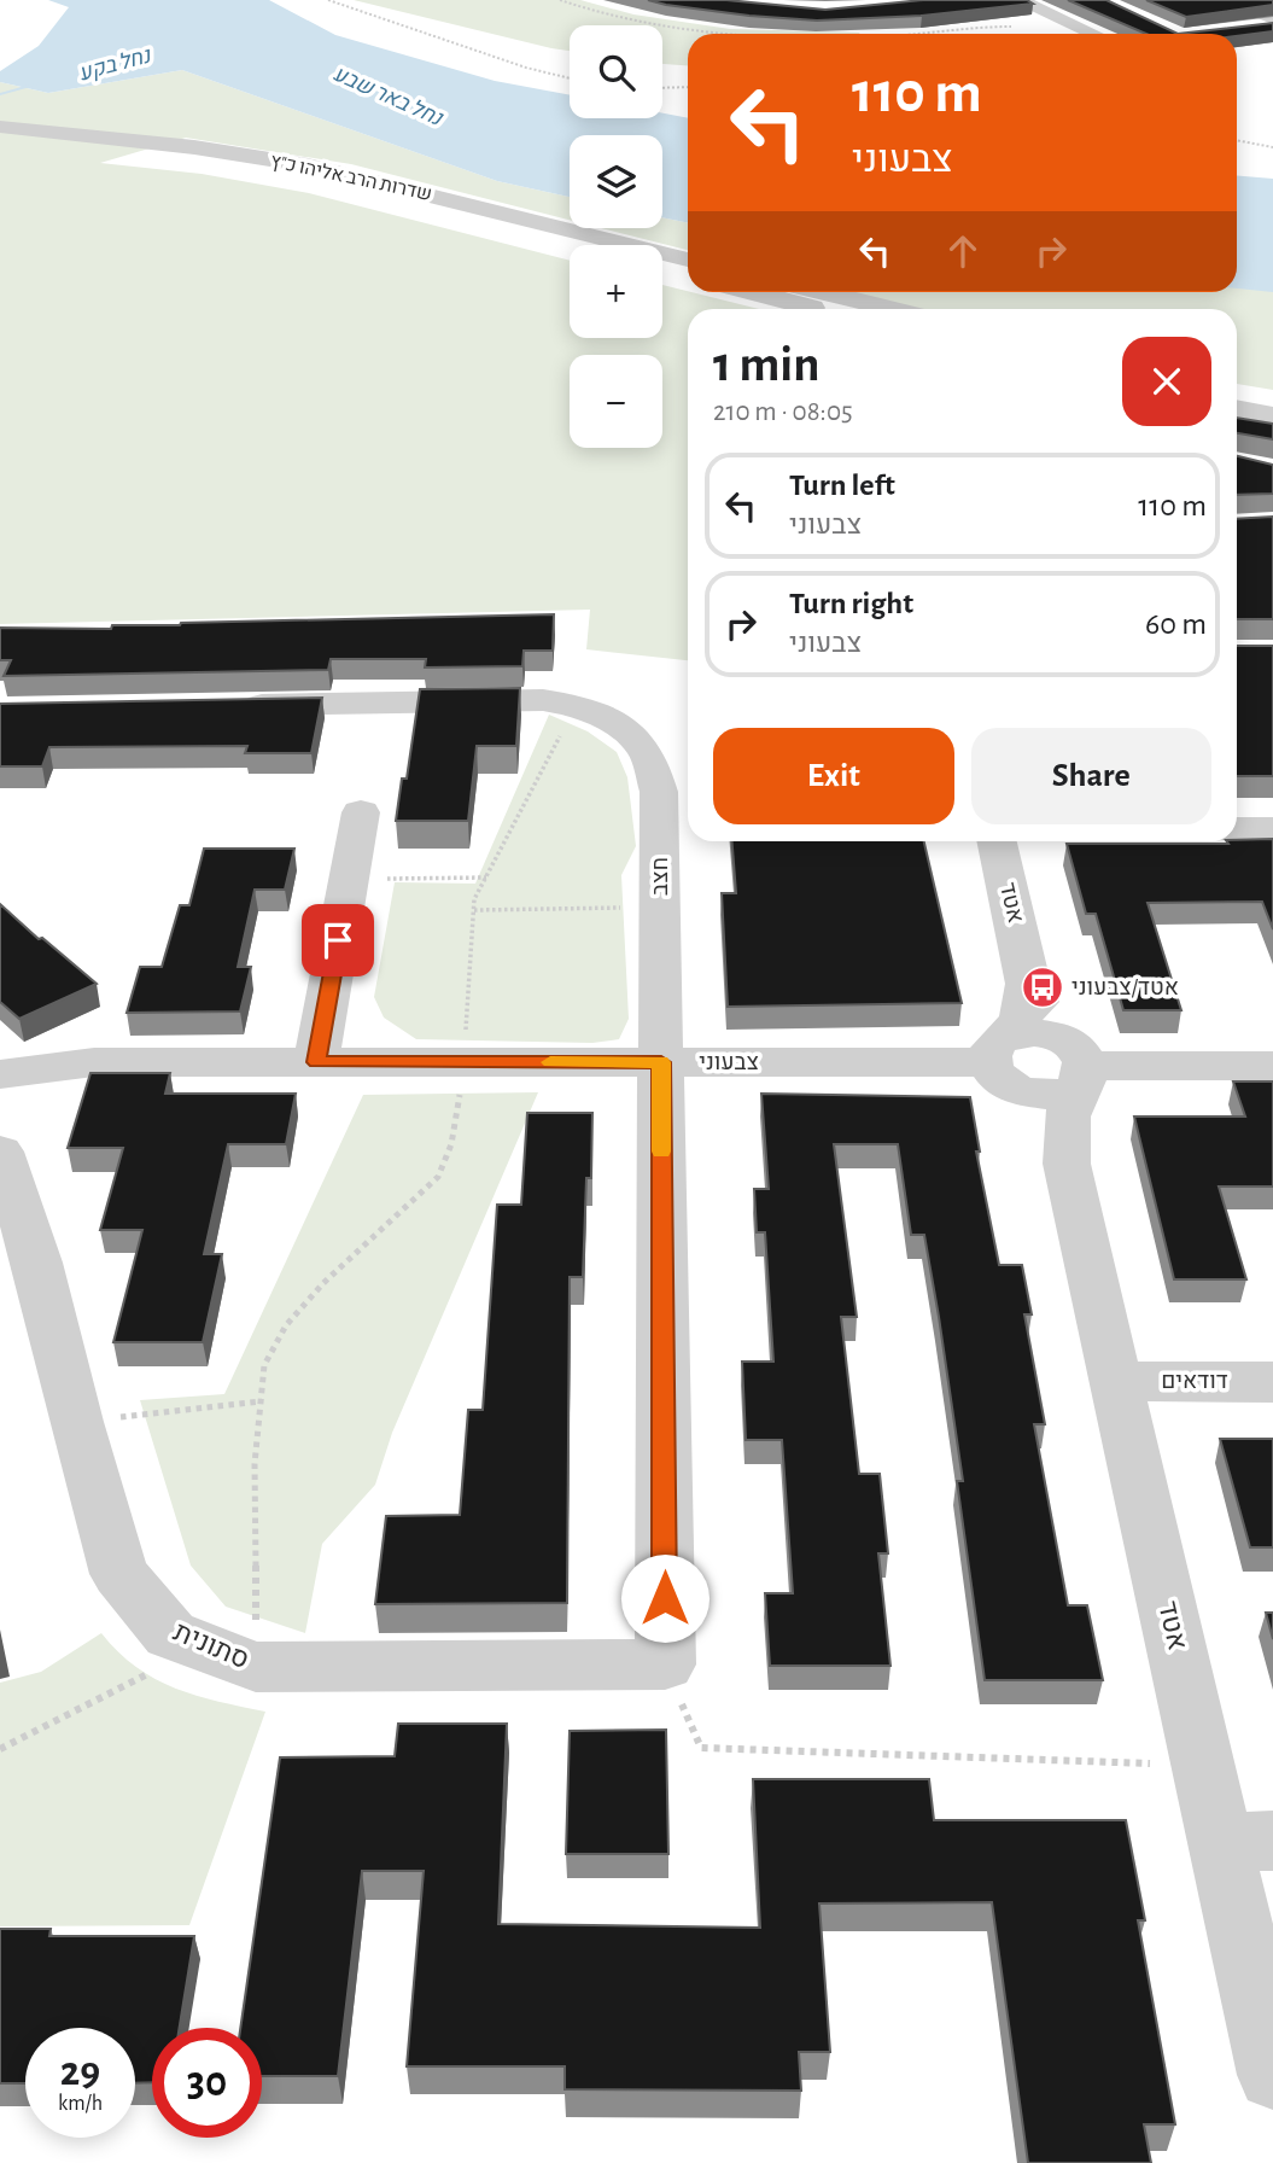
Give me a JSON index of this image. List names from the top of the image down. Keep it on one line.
{"streets":{"street":["שדרות הרב אליהו כ\"ץ","חצב","אטד","צבעוני","דודאים","סתונית"]},"crossings":[["חצב","צבעוני"],["חצב","סתונית"],["אטד","צבעוני"],["אטד","דודאים"]],"water":["נחל בקע","נחל באר שבע"],"places":{"bus stop":["אטד/צבעוני"]},"page":{"map_buttons":["+","−"],"turn":["110 m","צבעוני"],"heading":["1 min","210 m · 08:05"],"list":[{"name":"Turn left","note":"צבעוני","value":"110 m"},{"name":"Turn right","note":"צבעוני","value":"60 m"}],"buttons":["Exit","Share"],"speed":"29 km/h","limit":"30"}}
